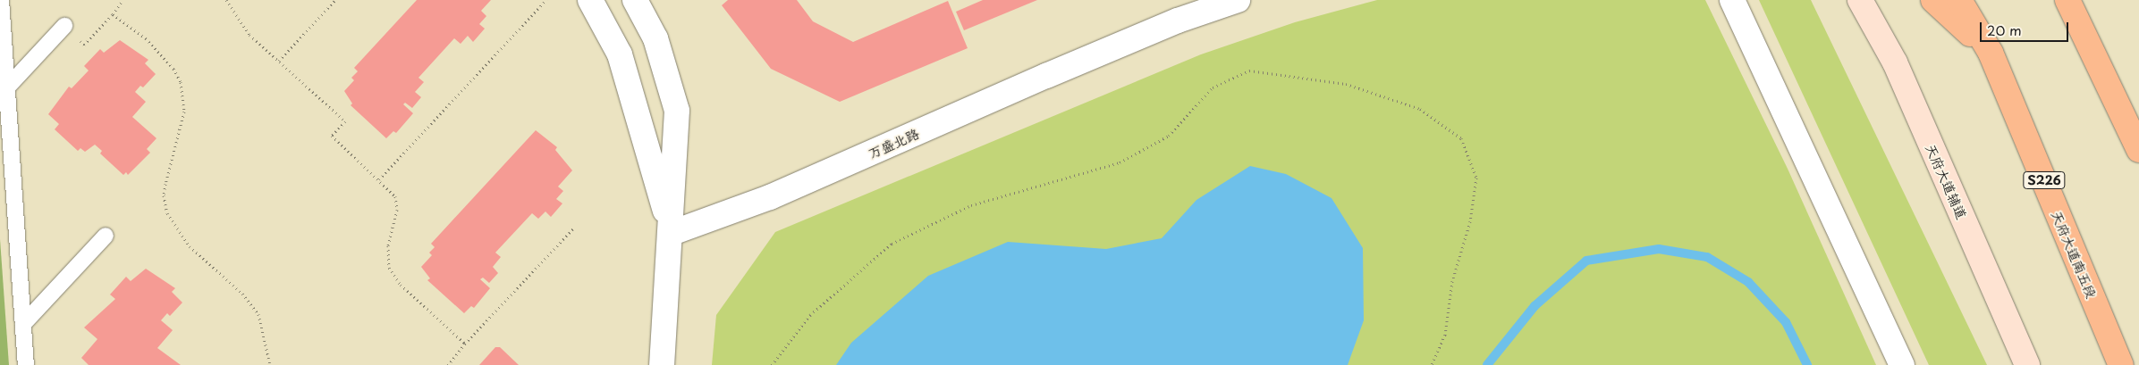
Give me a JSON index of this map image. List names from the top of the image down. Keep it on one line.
{"streets":{"main road":["S226","天府大道南五段"],"street":["万盛北路","天府大道辅道"]},"scale_bar":"20 m"}
